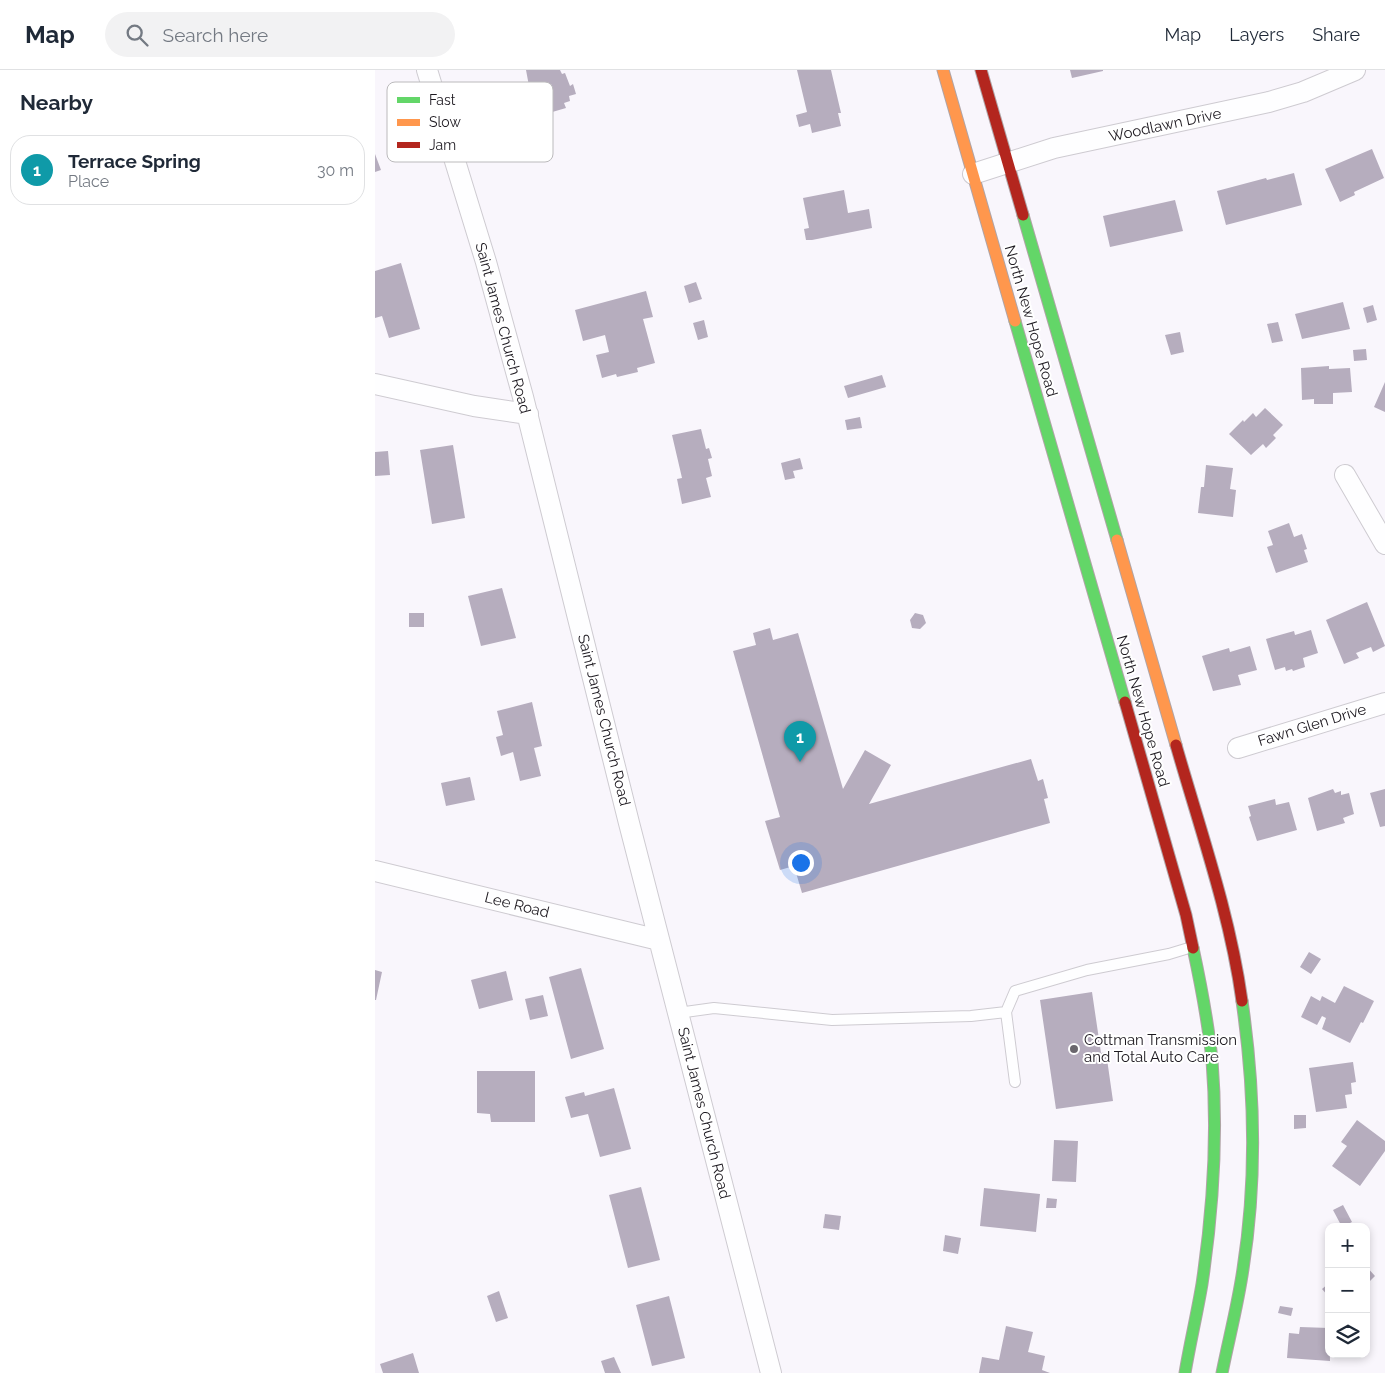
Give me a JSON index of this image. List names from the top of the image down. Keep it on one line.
{"streets":{"main road":["North New Hope Road"],"street":["Woodlawn Drive","Saint James Church Road","Fawn Glen Drive","Lee Road"]},"crossings":[["Woodlawn Drive","North New Hope Road"],["Saint James Church Road","Lee Road"]],"places":["Cottman Transmission and Total Auto Care"],"legend":["Fast","Slow","Jam"],"page":{"header":"Map","search":"Search here","nav":["Map","Layers","Share"],"heading":"Nearby","list":[{"mark":"1","name":"Terrace Spring","note":"Place","value":"30 m"}],"pins":"1","map_buttons":["+","−"]}}
